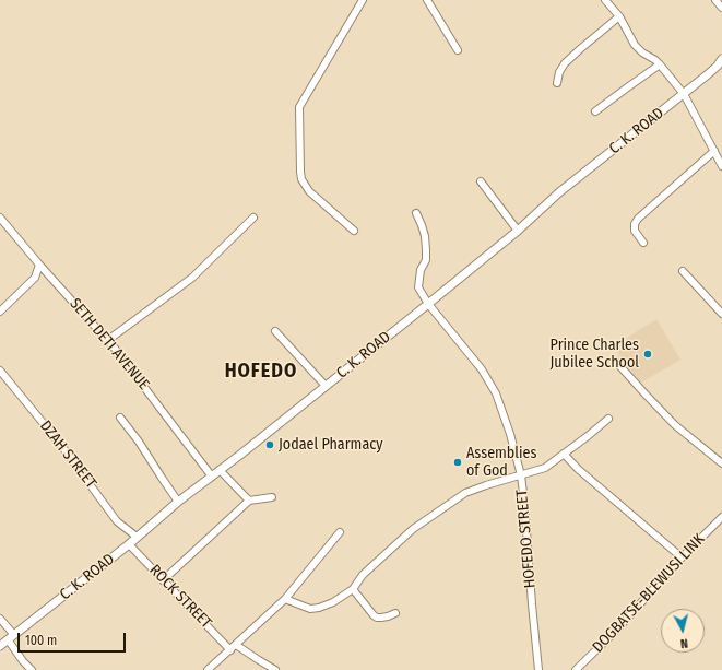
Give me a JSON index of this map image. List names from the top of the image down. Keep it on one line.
{"streets":{"street":["C. K. ROAD","SETH DETI AVENUE","DZAH STREET","HOFEDO STREET","DOGBATSE-BLEWUSI LINK","ROCK STREET"]},"crossings":[["C. K. ROAD","SETH DETI AVENUE"],["C. K. ROAD","DZAH STREET"],["C. K. ROAD","HOFEDO STREET"],["C. K. ROAD","ROCK STREET"]],"districts":["HOFEDO"],"places":["Prince Charles Jubilee School","Jodael Pharmacy","Assemblies of God"],"scale_bar":"100 m","north":"bottom"}
